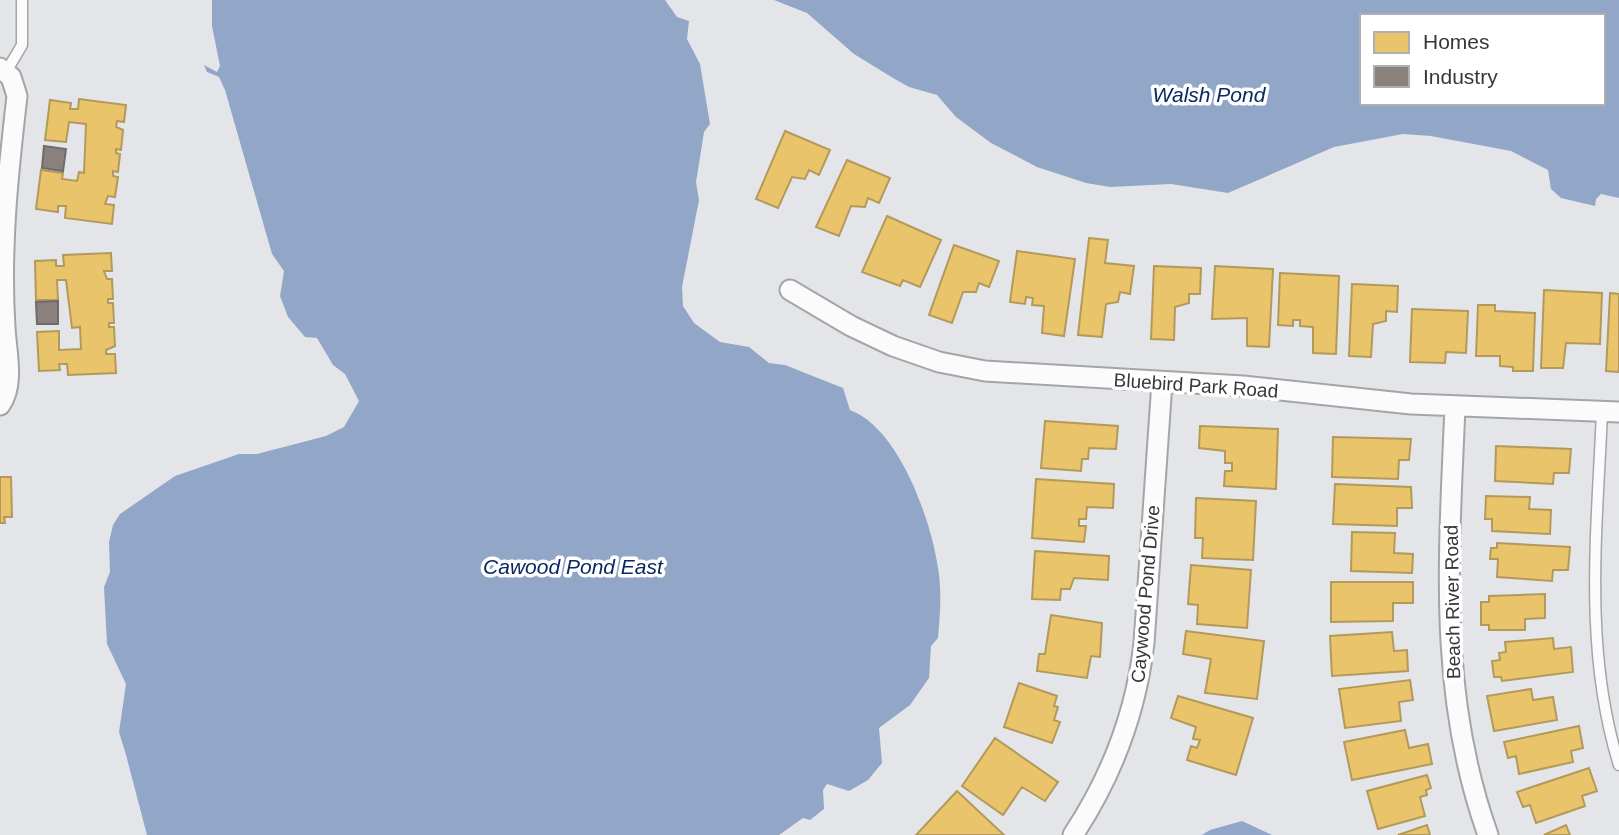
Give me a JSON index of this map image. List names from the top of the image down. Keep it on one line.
{"streets":{"street":["Bluebird Park Road","Caywood Pond Drive","Beach River Road"]},"crossings":[["Bluebird Park Road","Caywood Pond Drive"],["Bluebird Park Road","Beach River Road"]],"water":["Walsh Pond","Cawood Pond East"],"legend":["Homes","Industry"]}
